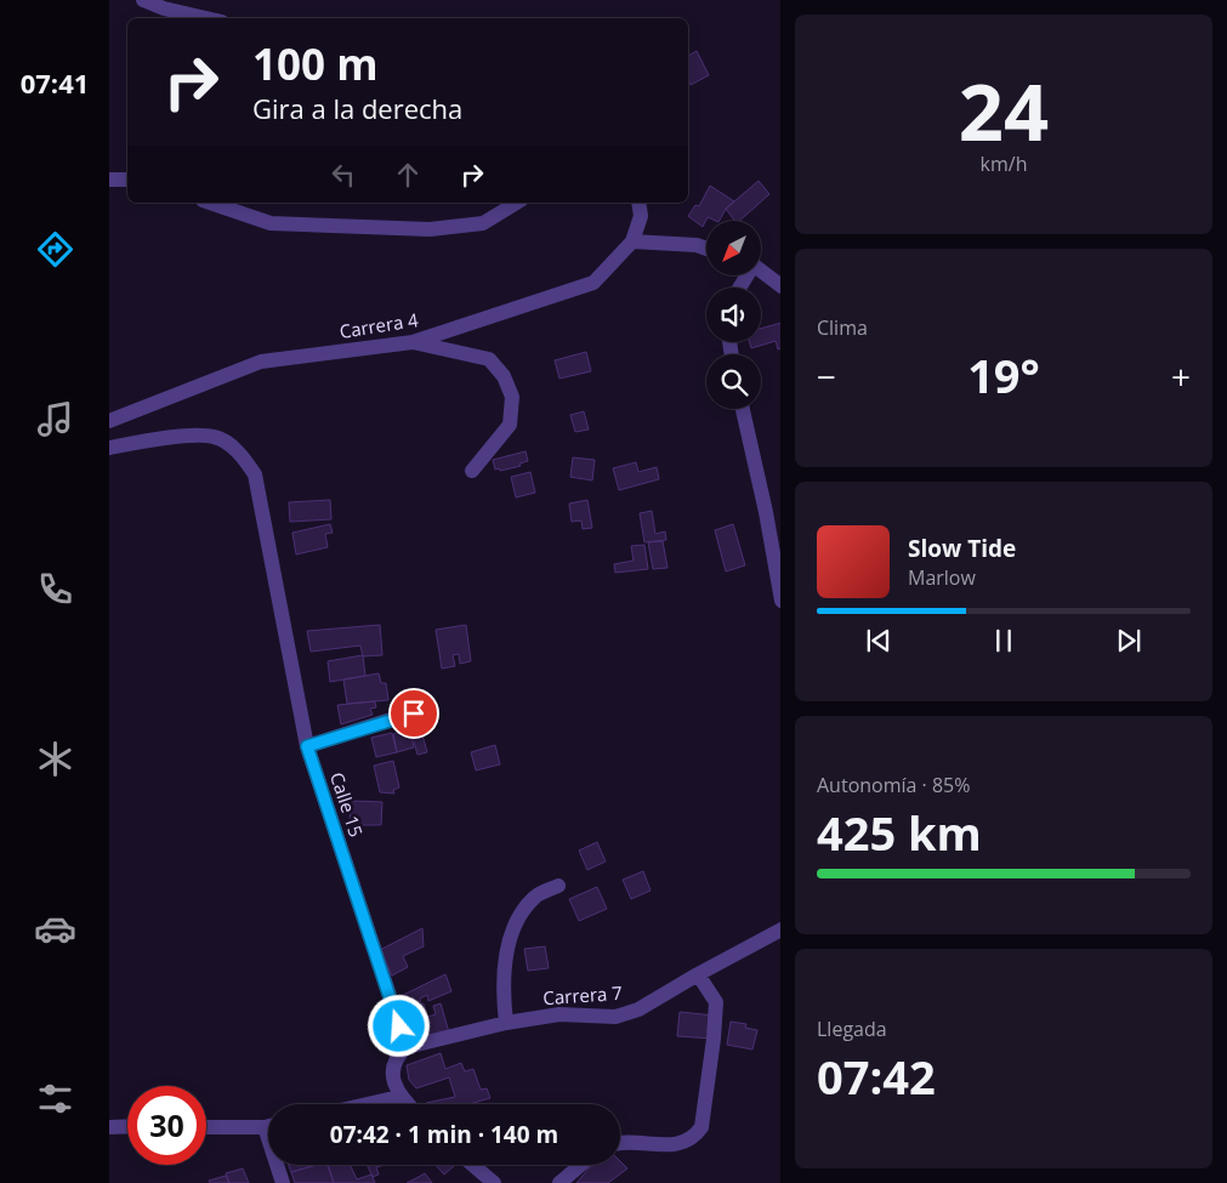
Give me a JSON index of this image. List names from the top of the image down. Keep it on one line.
{"streets":{"street":["Carrera 4","Calle 15","Carrera 7"]},"crossings":[["Calle 15","Carrera 7"]],"north":"bottom left","page":{"tabs":"07:41","tile":[["24","km/h"],"Clima",["Autonomía · 85%","425 km"],["Llegada","07:42"]],"turn":["100 m","Gira a la derecha"],"heat":["−","19°","+"],"song":["Slow Tide","Marlow"],"limit":"30","trip":"07:42 · 1 min · 140 m"}}
